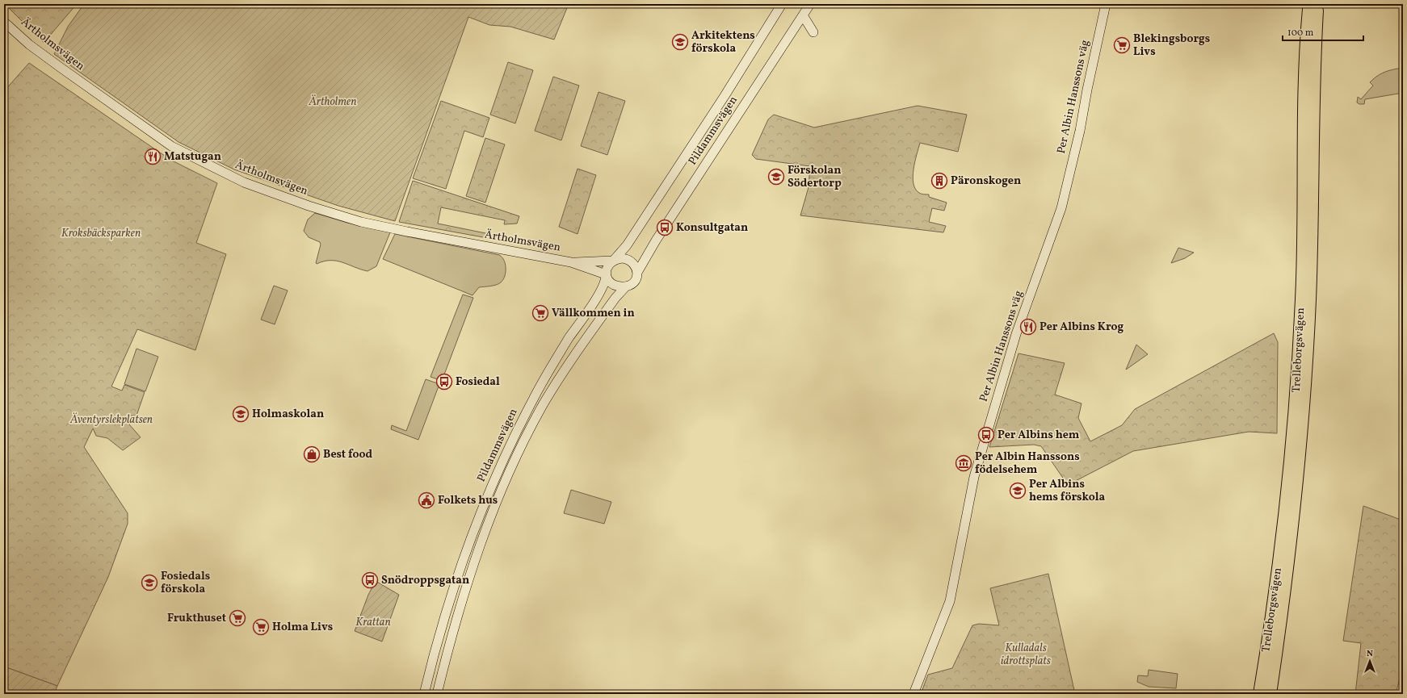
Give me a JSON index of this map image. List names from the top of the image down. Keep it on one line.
{"streets":{"highway":["Trelleborgsvägen"],"main road":["Ärtholmsvägen","Per Albin Hanssons väg","Pildammsvägen"]},"crossings":[["Ärtholmsvägen","Pildammsvägen"]],"parks":["Ärtholmen","Kroksbäcksparken","Äventyrslekplatsen","Krattan","Kulladals idrottsplats"],"places":{"school or university":["Arkitektens förskola","Förskolan Södertorp","Holmaskolan","Per Albins hems förskola","Fosiedals förskola"],"supermarket":["Blekingsborgs Livs","Vällkommen in","Frukthuset","Holma Livs"],"restaurant":["Matstugan","Per Albins Krog"],"building":["Päronskogen"],"bus stop":["Konsultgatan","Fosiedal","Per Albins hem","Snödroppsgatan"],"shop":["Best food"],"museum":["Per Albin Hanssons födelsehem"],"public building":["Folkets hus"]},"scale_bar":"100 m","north":"top"}
